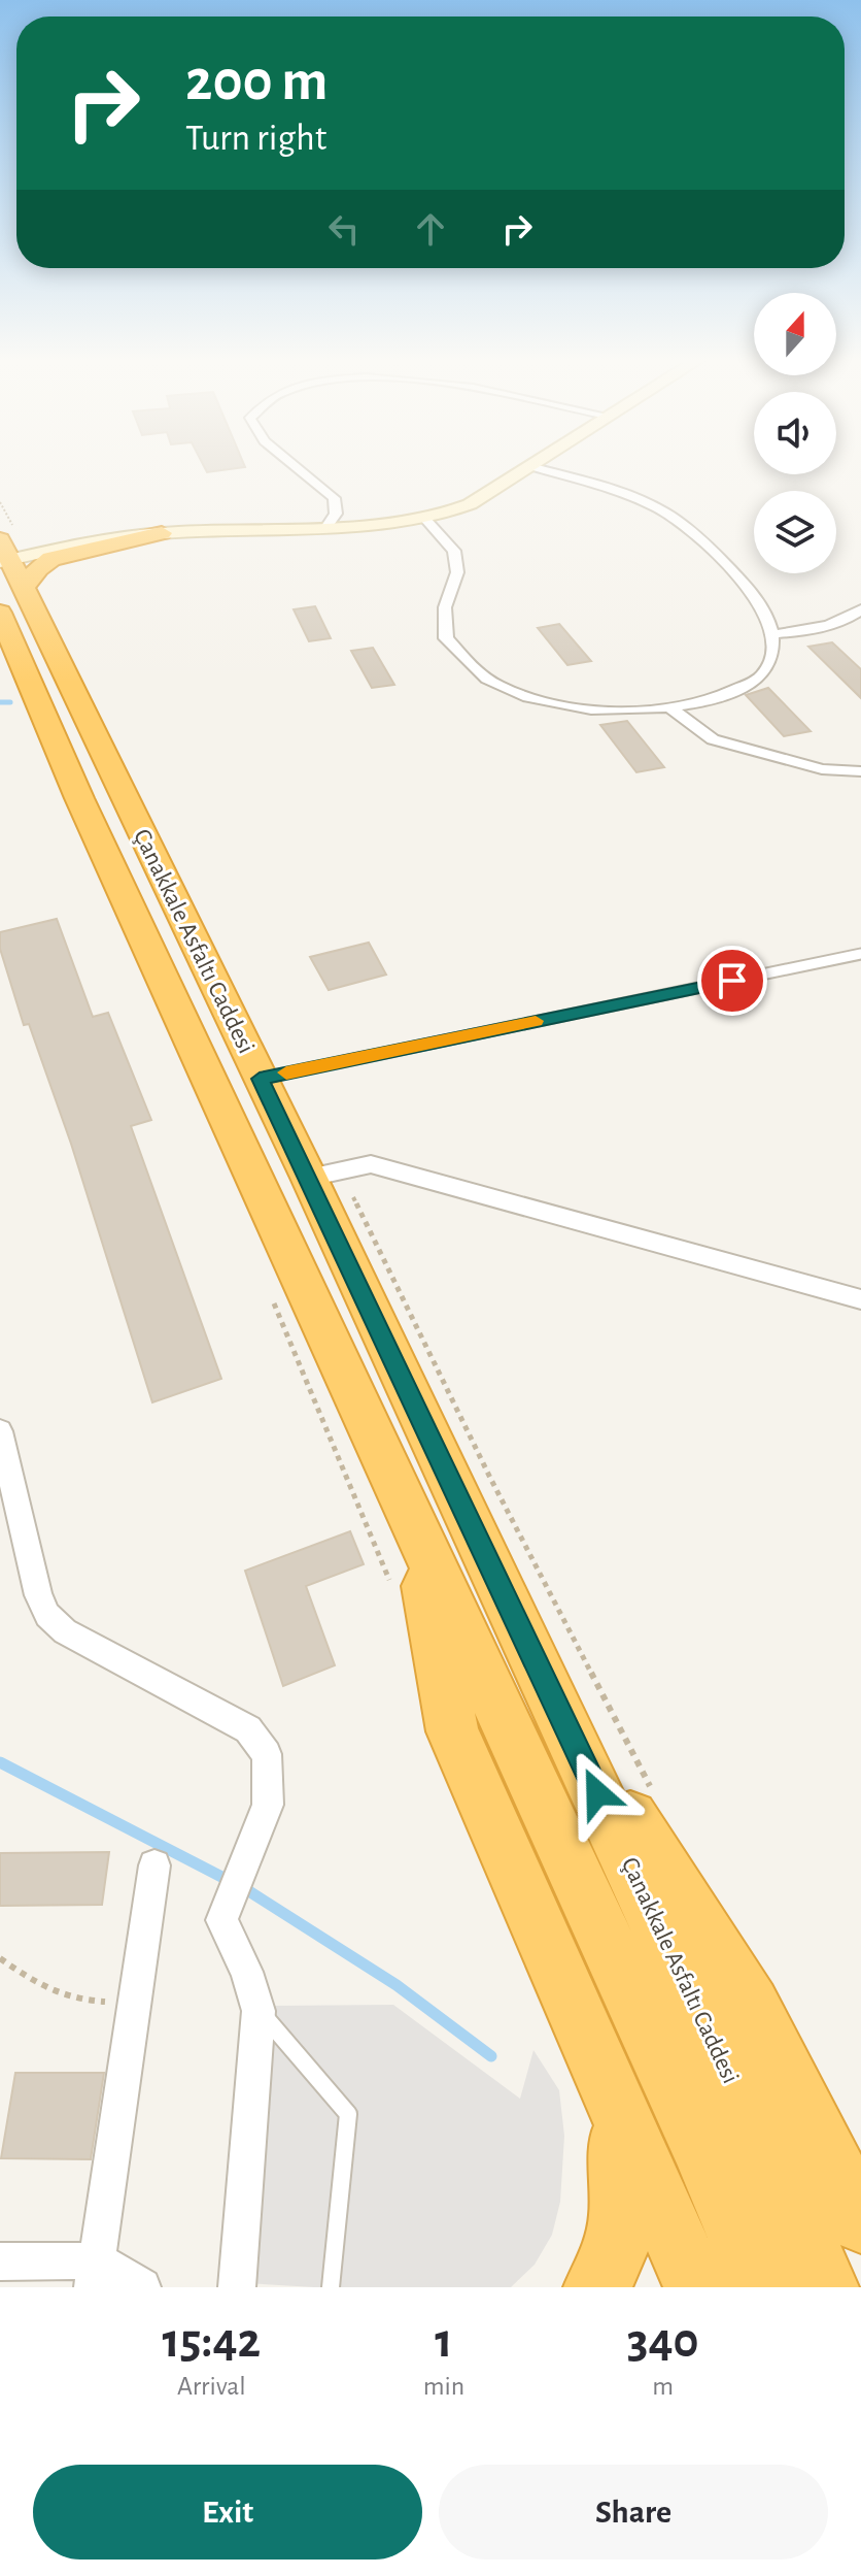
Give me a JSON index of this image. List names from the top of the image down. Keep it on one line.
{"streets":{"highway":["Çanakkale Asfaltı Caddesi"]},"north":"top","page":{"turn":["200 m","Turn right"],"eta":["15:42","Arrival","1","min","340","m"],"buttons":["Exit","Share"]}}
